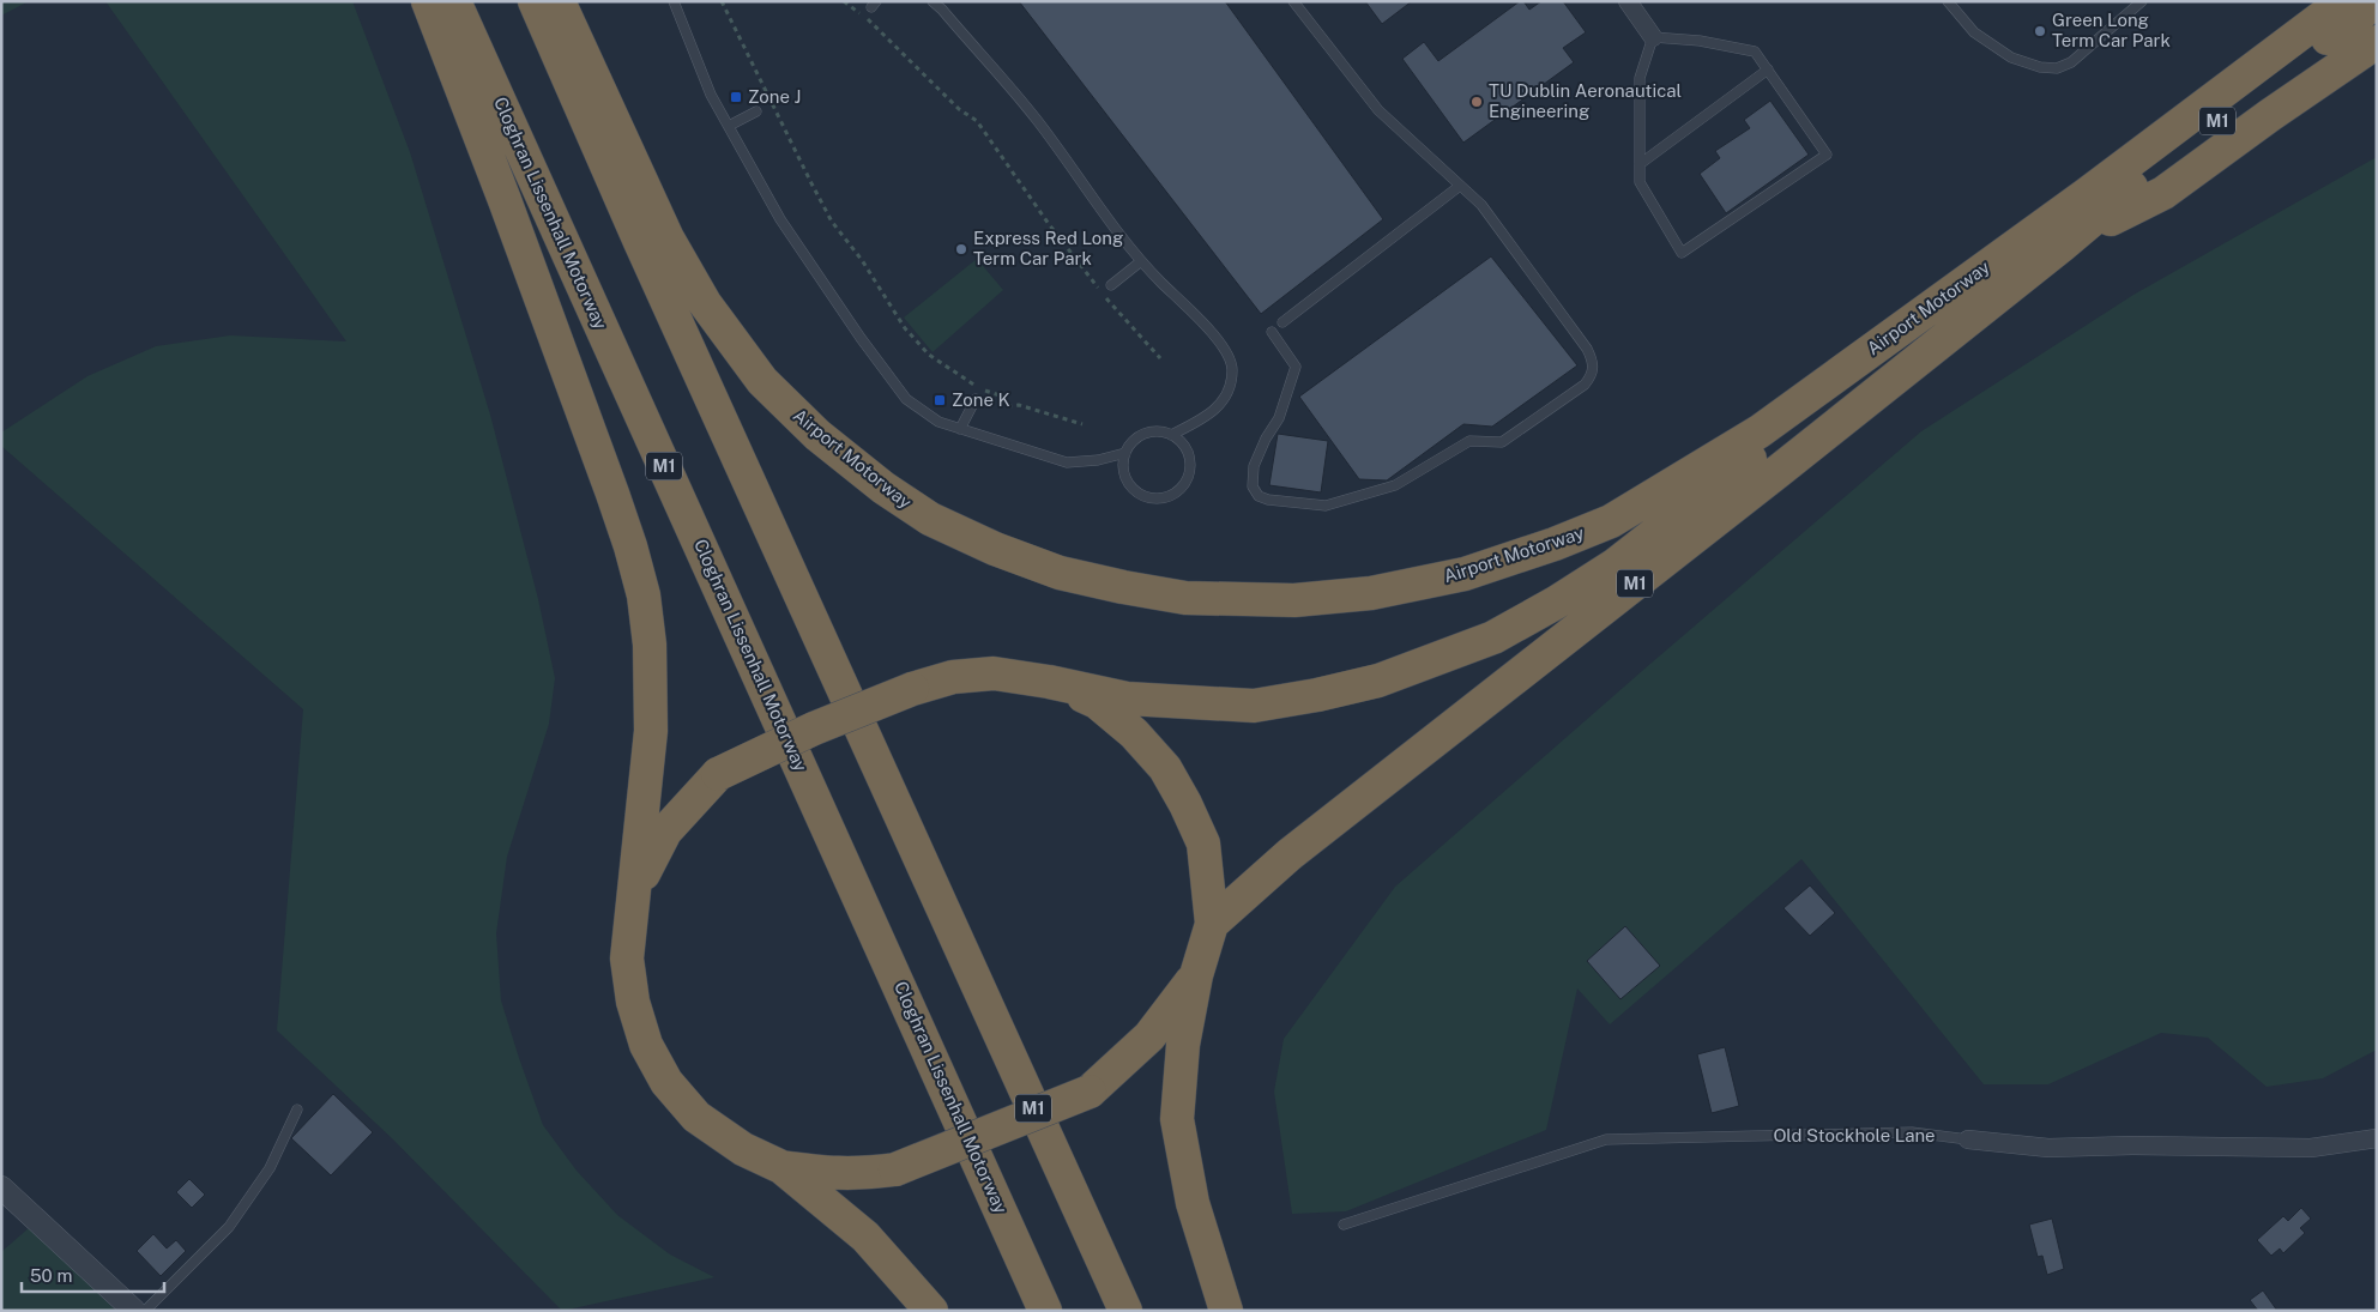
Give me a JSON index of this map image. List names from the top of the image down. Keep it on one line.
{"streets":{"highway":["M1","Cloghran Lissenhall Motorway","Airport Motorway"],"street":["Old Stockhole Lane"]},"crossings":[["M1","Airport Motorway"]],"places":{"other":["Green Long Term Car Park","TU Dublin Aeronautical Engineering","Express Red Long Term Car Park"],"transit":["Zone J","Zone K"]},"scale_bar":"50 m"}
